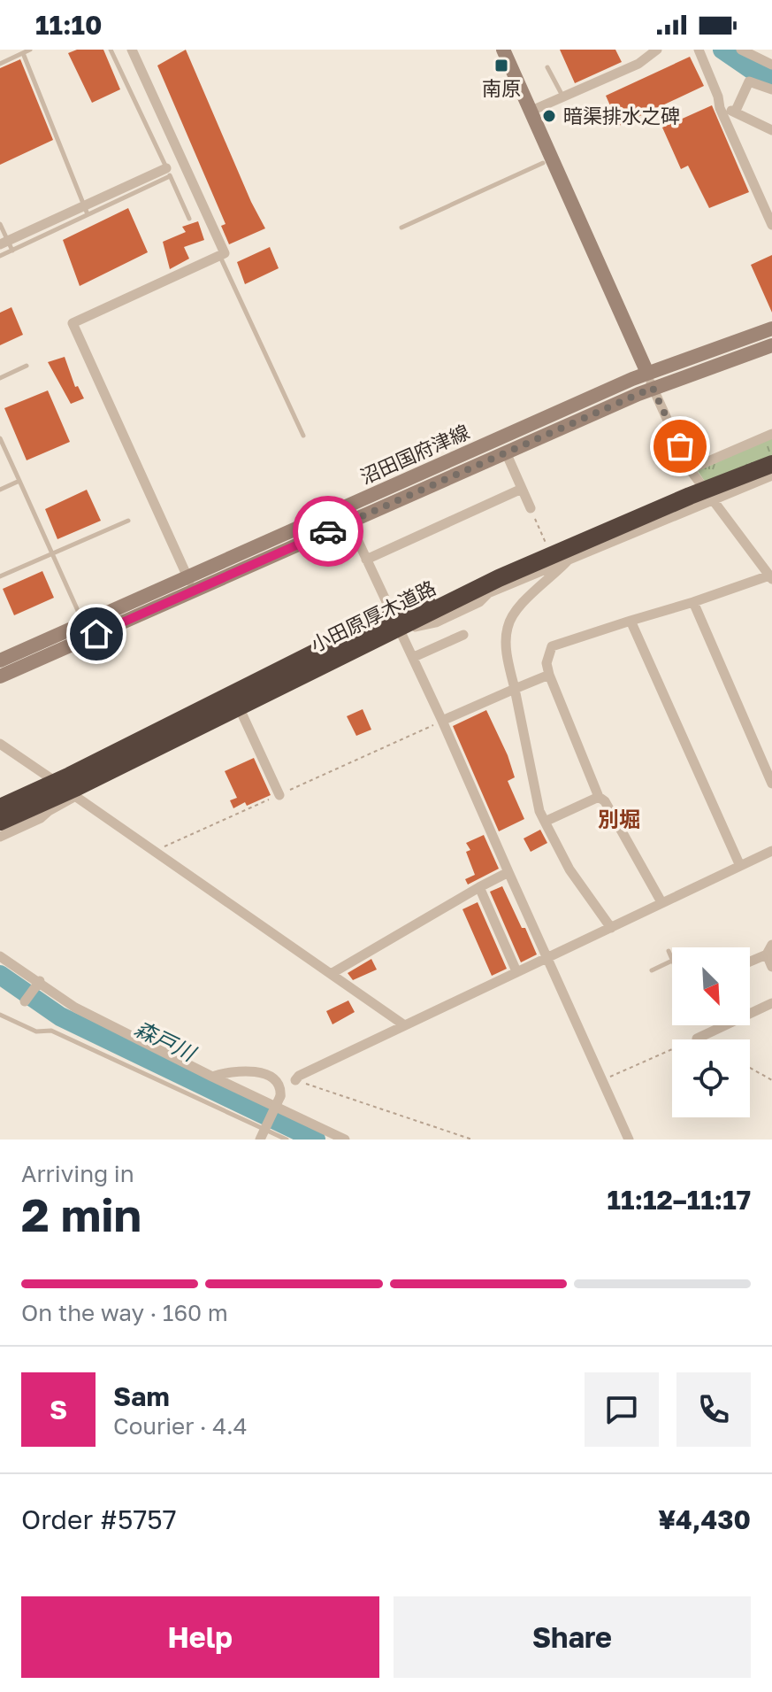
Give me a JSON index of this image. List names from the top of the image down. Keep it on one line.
{"streets":{"highway":["小田原厚木道路"],"main road":["沼田国府津線"]},"districts":["別堀"],"water":["森戸川"],"places":{"transit":["南原"],"other":["暗渠排水之碑"]},"north":"bottom right","page":{"status":"11:10","heading":["2 min","Arriving in","11:12–11:17"],"panel":["Sam","Courier · 4.4","Order #5757","¥4,430"],"bar":"On the way · 160 m","round":"S","buttons":["Help","Share"]}}
